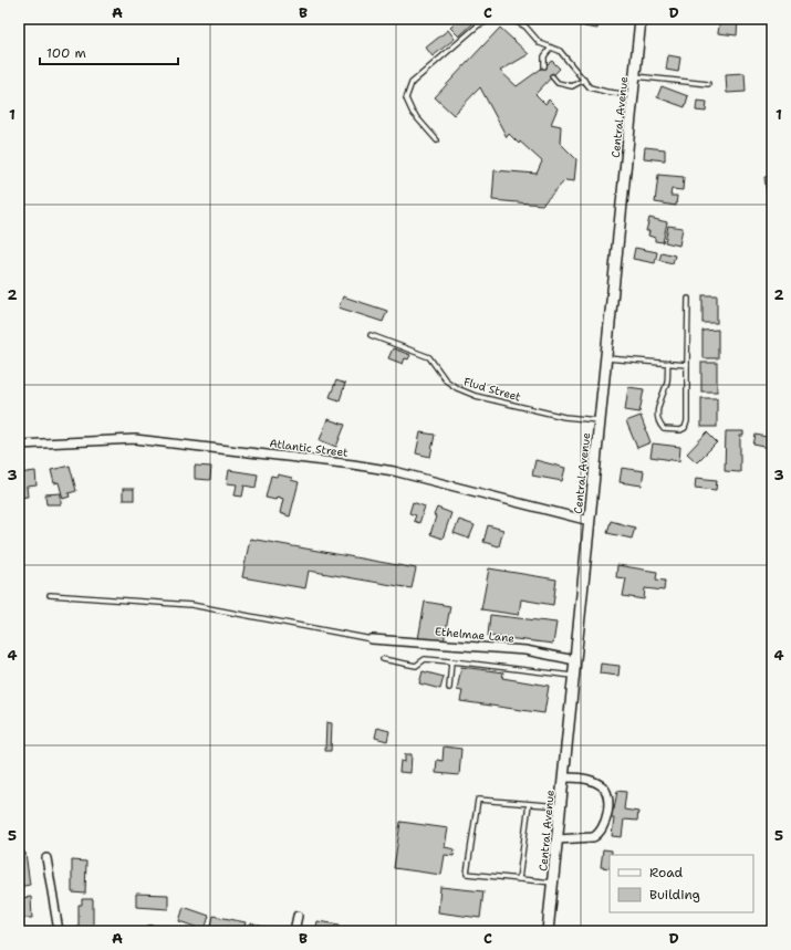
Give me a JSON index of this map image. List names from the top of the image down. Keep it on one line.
{"streets":{"street":["Central Avenue","Atlantic Street","Ethelmae Lane"],"lane":["Flud Street"]},"crossings":[["Central Avenue","Flud Street"],["Central Avenue","Atlantic Street"],["Central Avenue","Ethelmae Lane"]],"legend":["Road","Building"],"scale_bar":"100 m","grid":{"columns":["A","B","C","D"],"rows":["1","2","3","4","5"]}}
